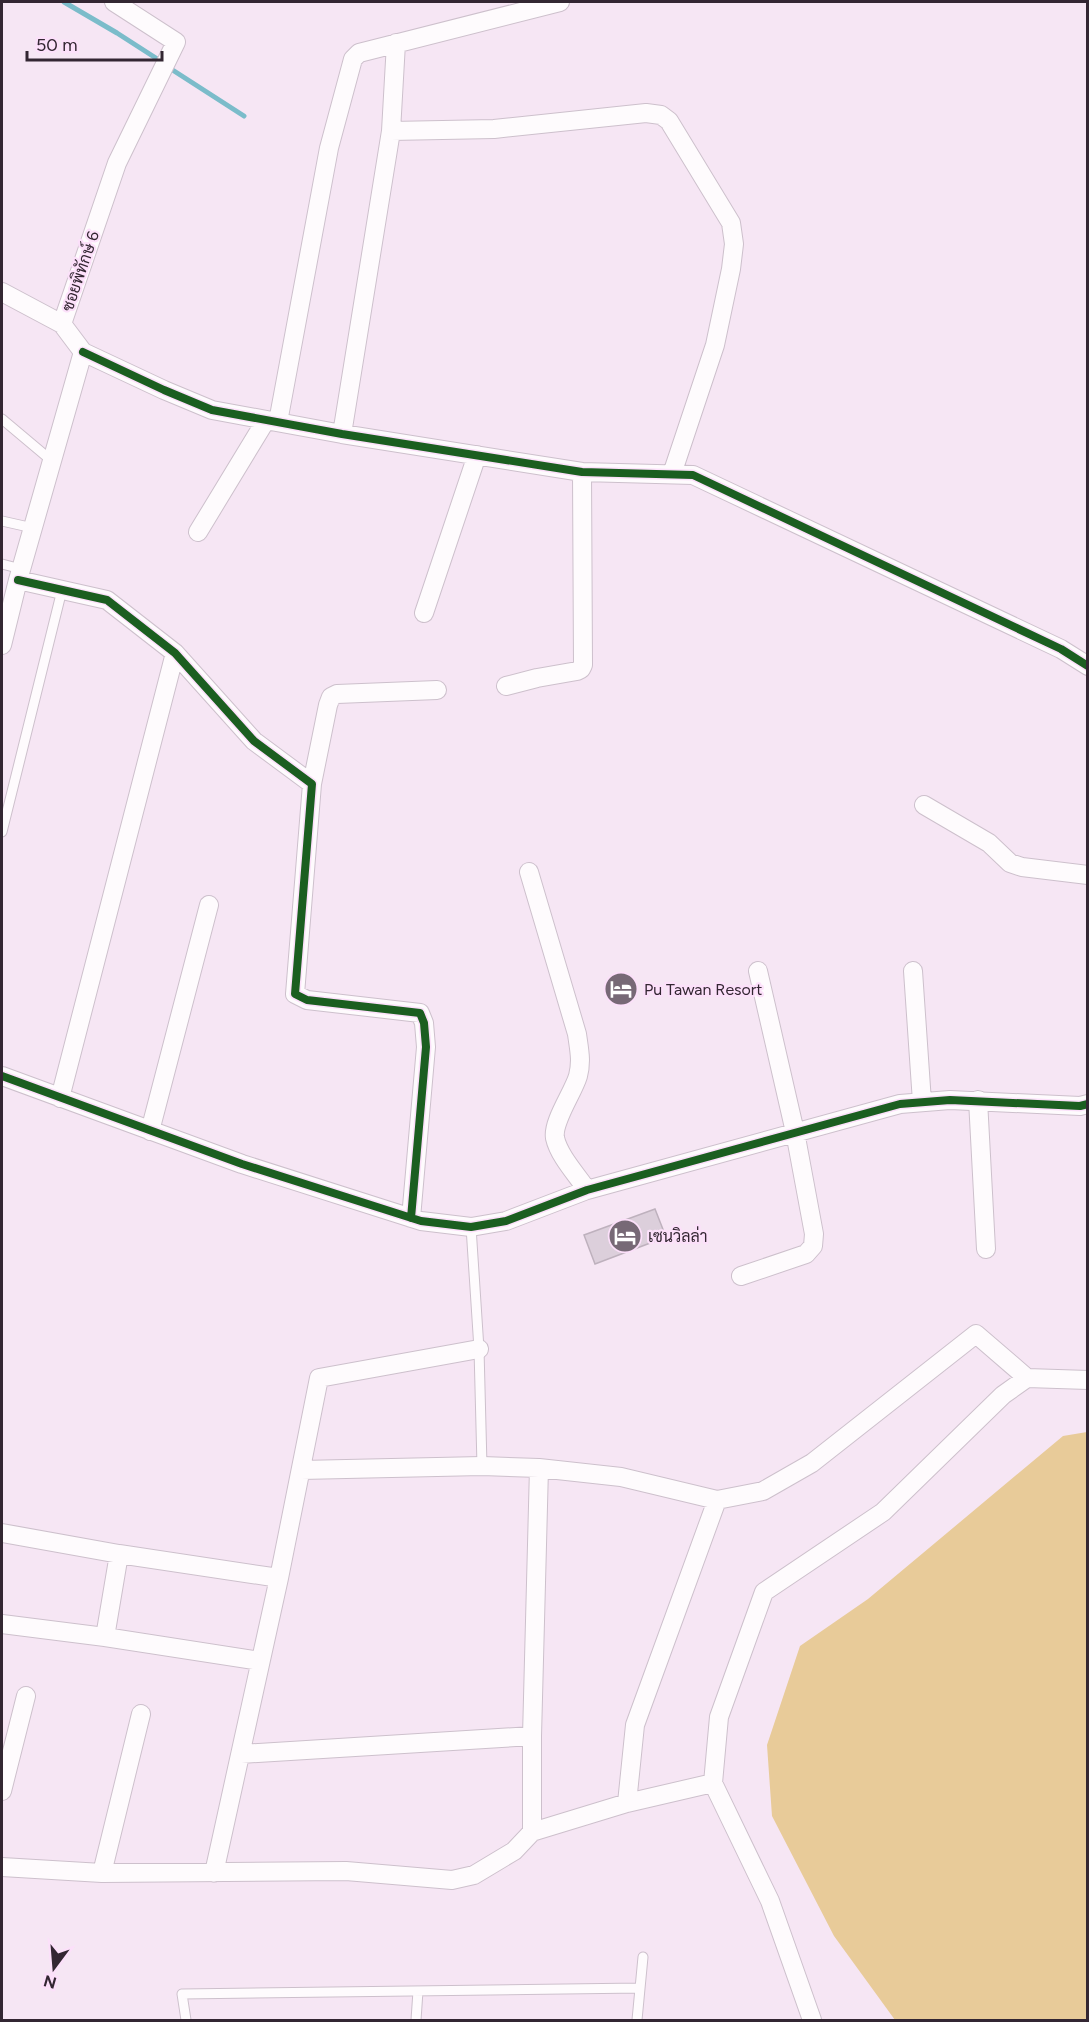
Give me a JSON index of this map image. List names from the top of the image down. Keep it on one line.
{"streets":{"street":["ซอยพิทักษ์ 6"]},"places":{"hotel":["Pu Tawan Resort","เซนวิลล่า"]},"scale_bar":"50 m","north":"bottom"}
